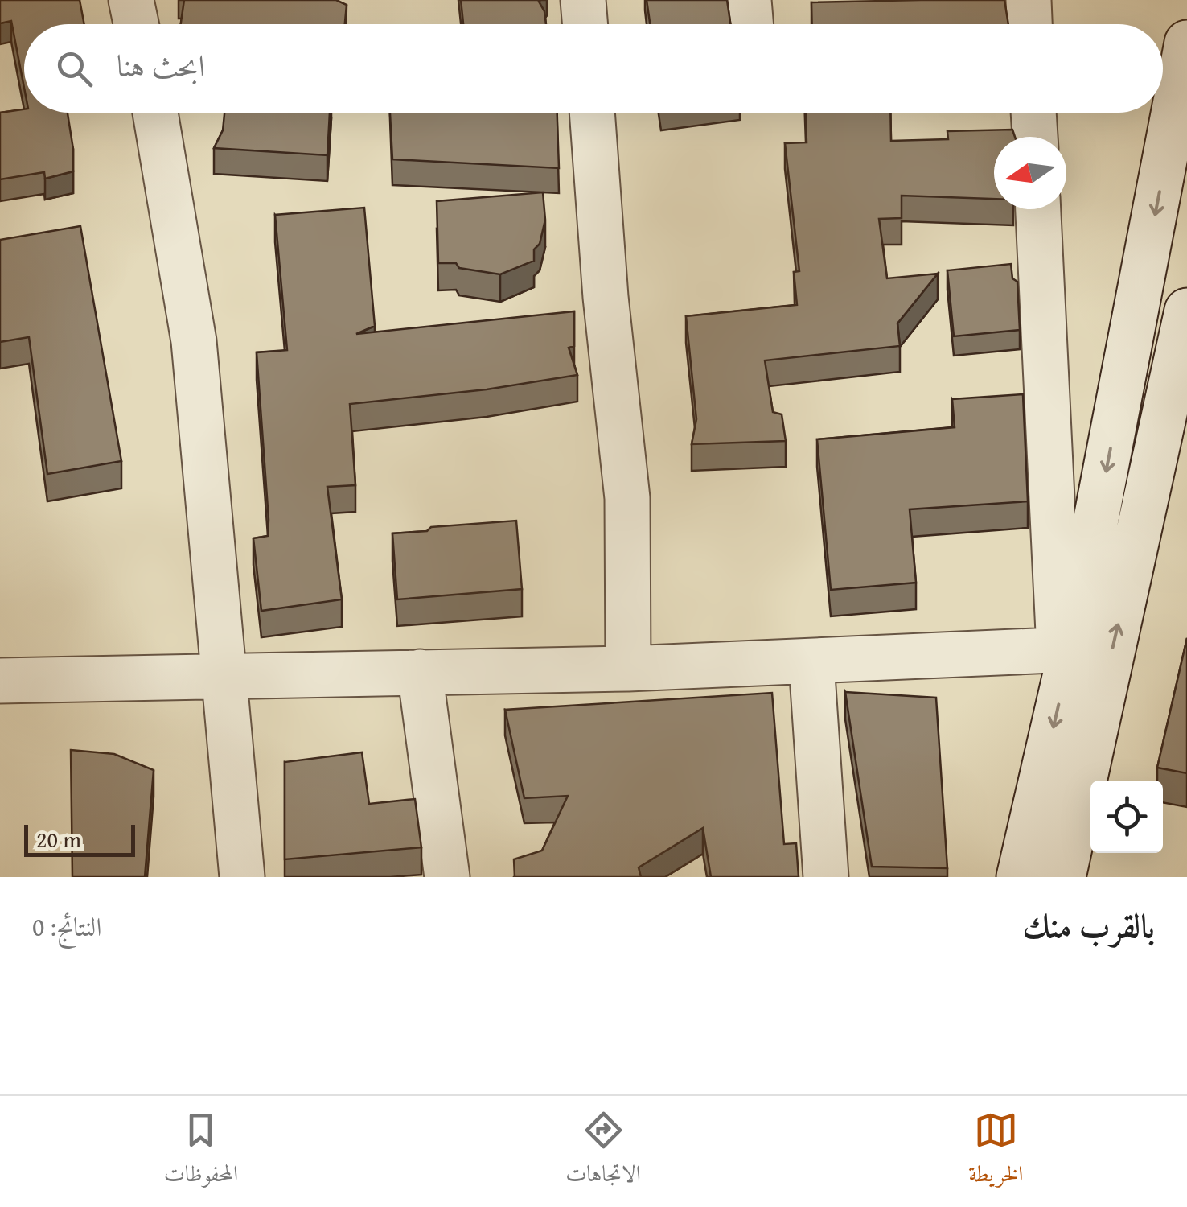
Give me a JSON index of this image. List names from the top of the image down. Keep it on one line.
{"scale_bar":"20 m","north":"left","page":{"search":"ابحث هنا","scale":"20 m","heading":["بالقرب منك","النتائج: 0"],"nav":["الخريطة","الاتجاهات","المحفوظات"]}}
